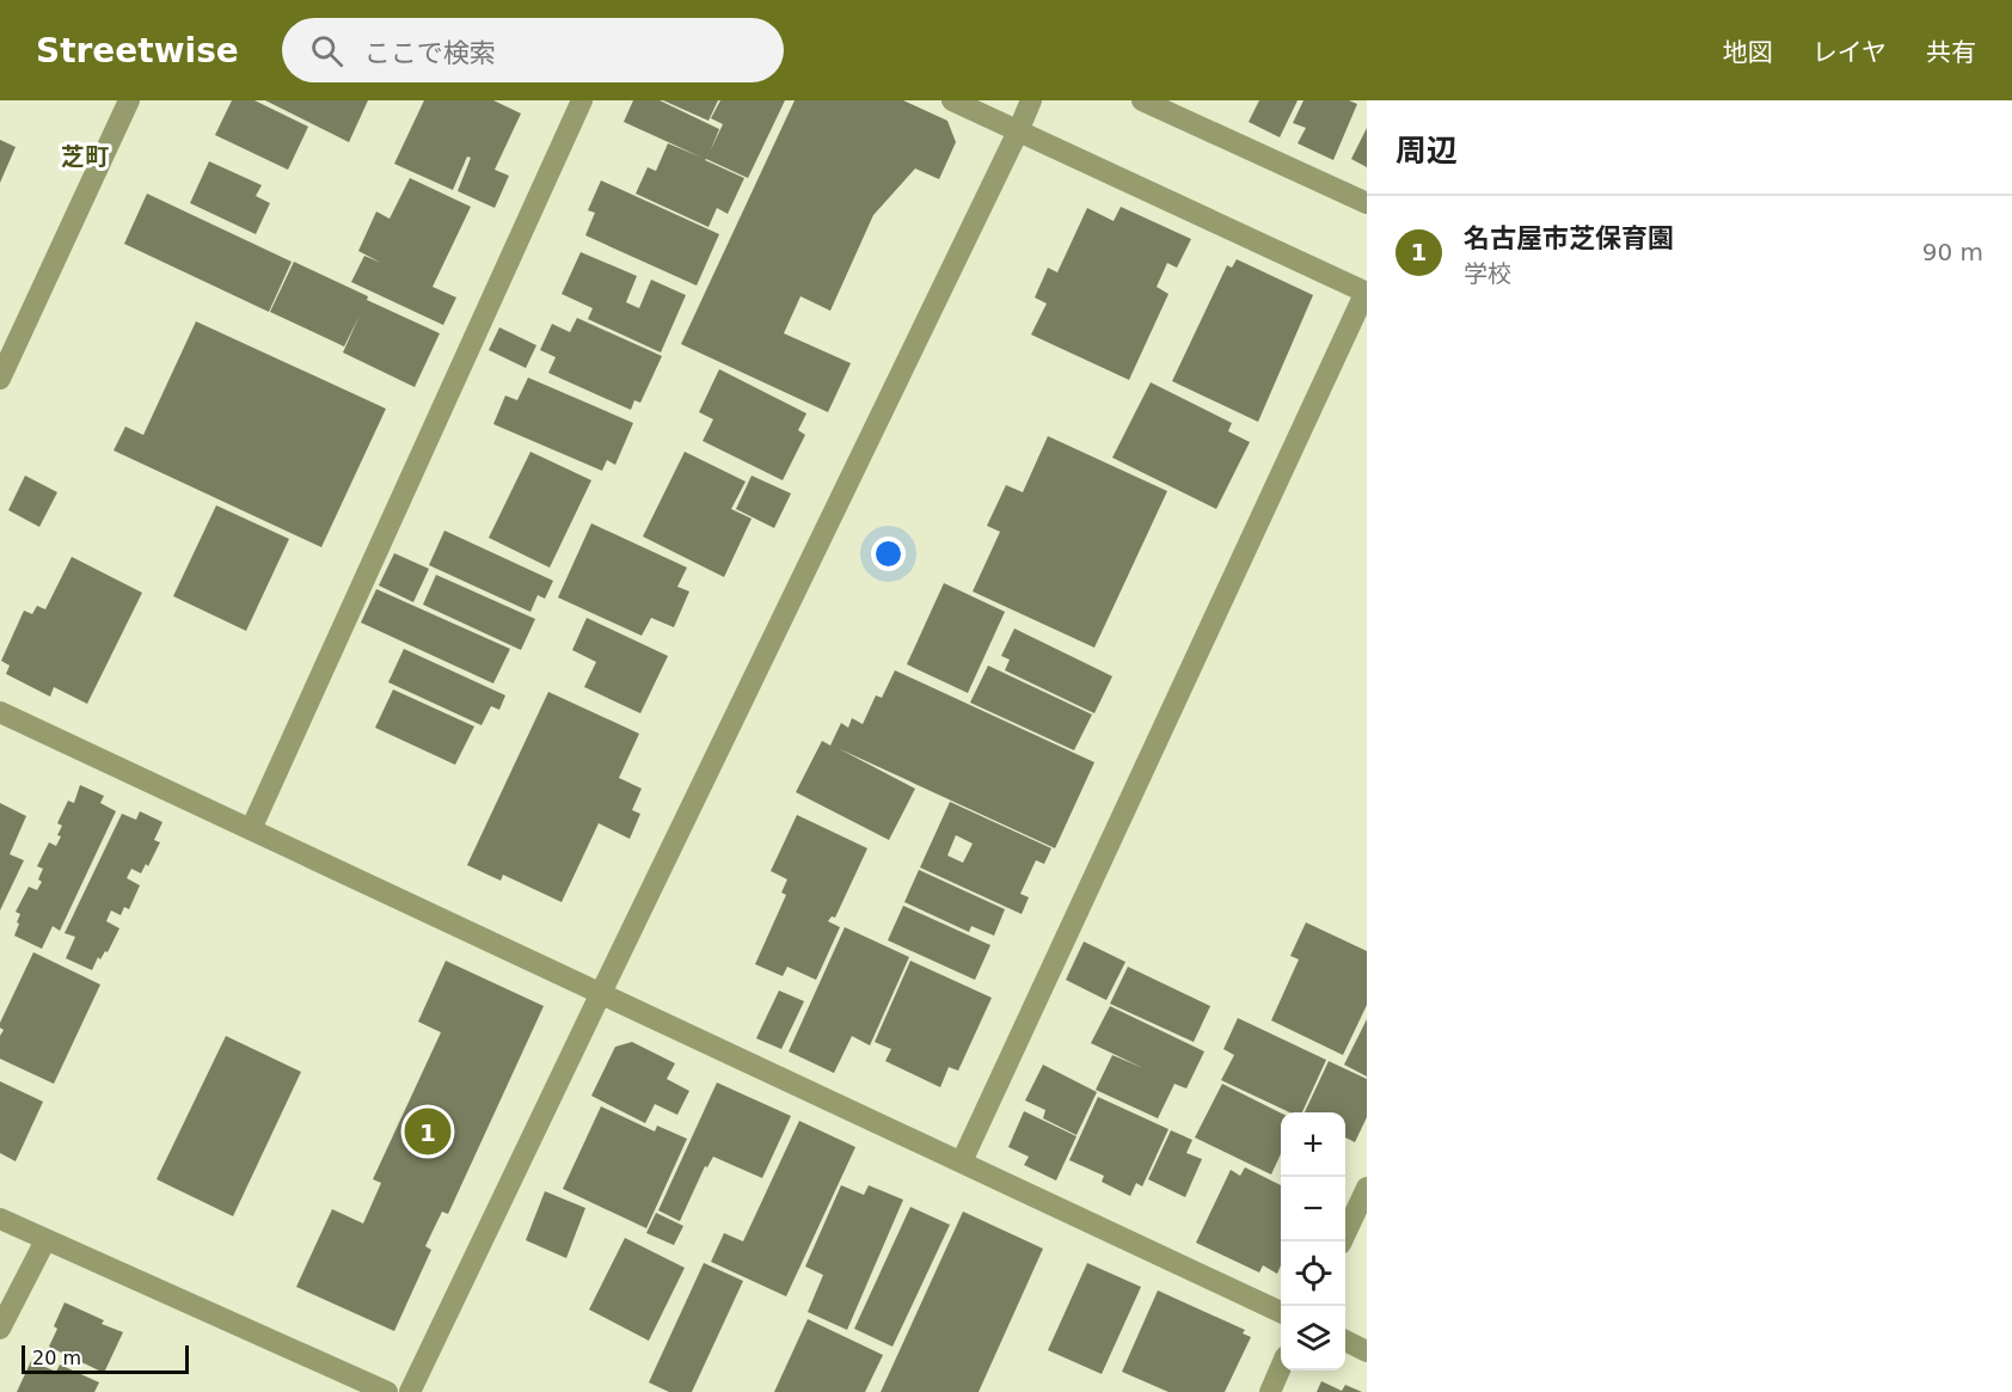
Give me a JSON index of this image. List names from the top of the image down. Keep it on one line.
{"districts":["芝町"],"scale_bar":"20 m","page":{"header":"Streetwise","search":"ここで検索","nav":["地図","レイヤ","共有"],"heading":"周辺","list":[{"mark":"1","name":"名古屋市芝保育園","note":"学校","value":"90 m"}],"pins":"1","map_buttons":["+","−"],"scale":"20 m"}}
